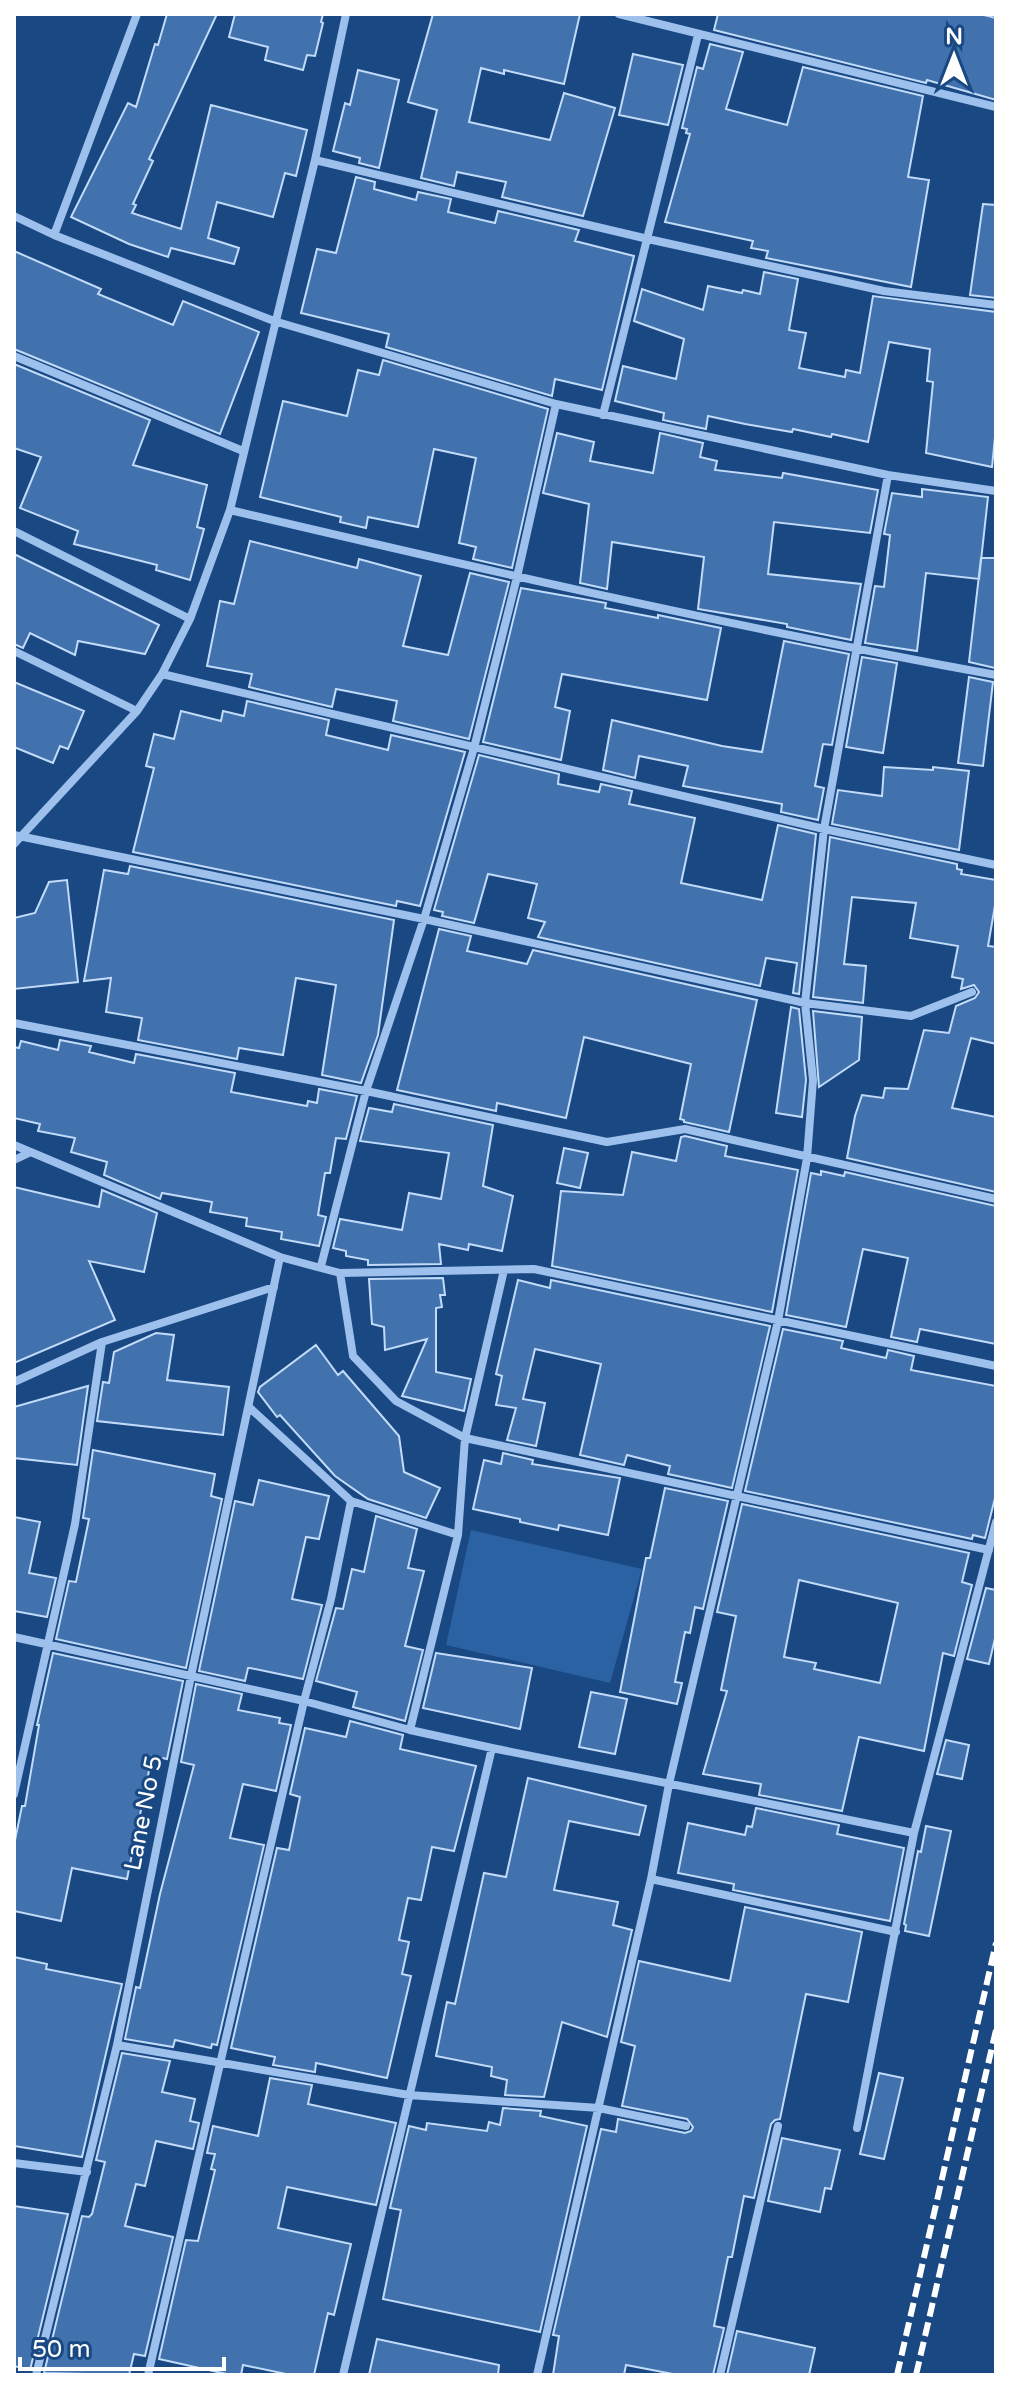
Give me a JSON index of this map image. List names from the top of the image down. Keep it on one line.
{"streets":{"street":["Lane No 5"]},"scale_bar":"50 m","north":"top"}
